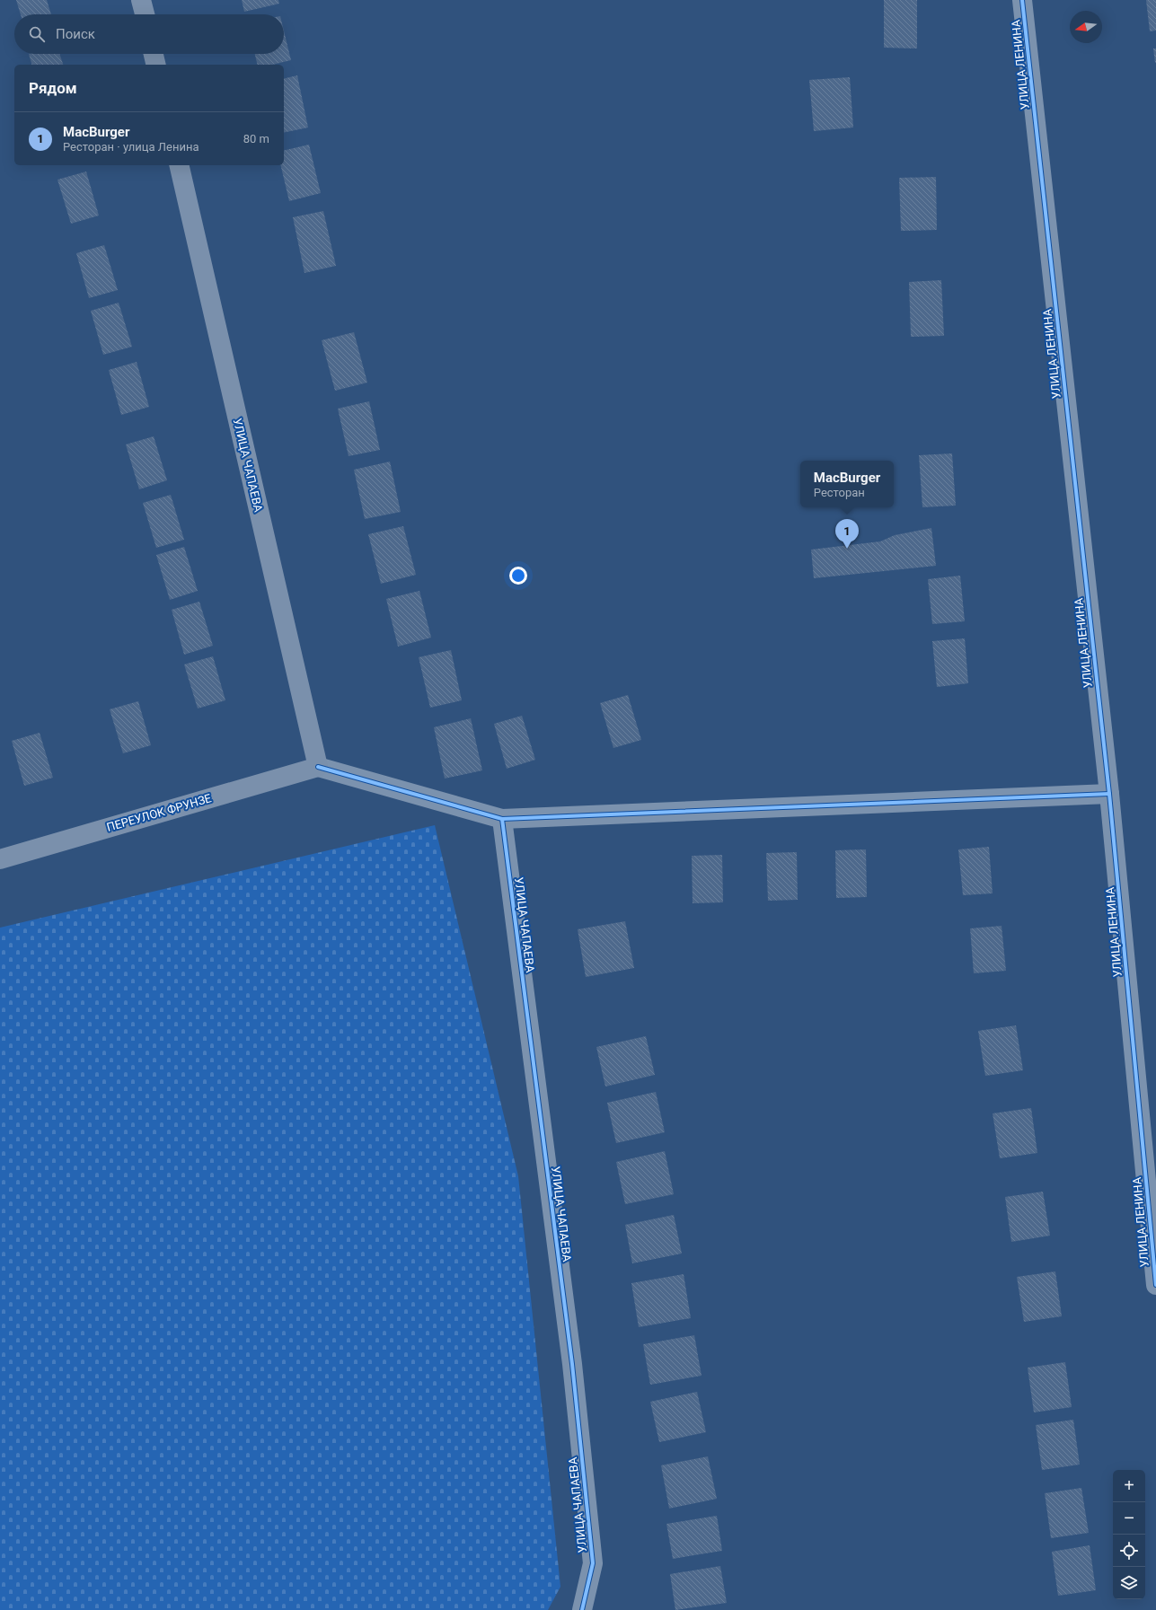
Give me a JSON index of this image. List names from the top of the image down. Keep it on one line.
{"streets":{"main road":["УЛИЦА ЧАПАЕВА","ПЕРЕУЛОК ФРУНЗЕ"],"street":["УЛИЦА ЛЕНИНА"]},"crossings":[["УЛИЦА ЧАПАЕВА","ПЕРЕУЛОК ФРУНЗЕ"]],"north":"left","page":{"search":"Поиск","heading":"Рядом","list":[{"mark":"1","name":"MacBurger","note":"Ресторан · улица Ленина","value":"80 m"}],"popup":["MacBurger","Ресторан"],"pins":"1","map_buttons":["+","−"]}}
